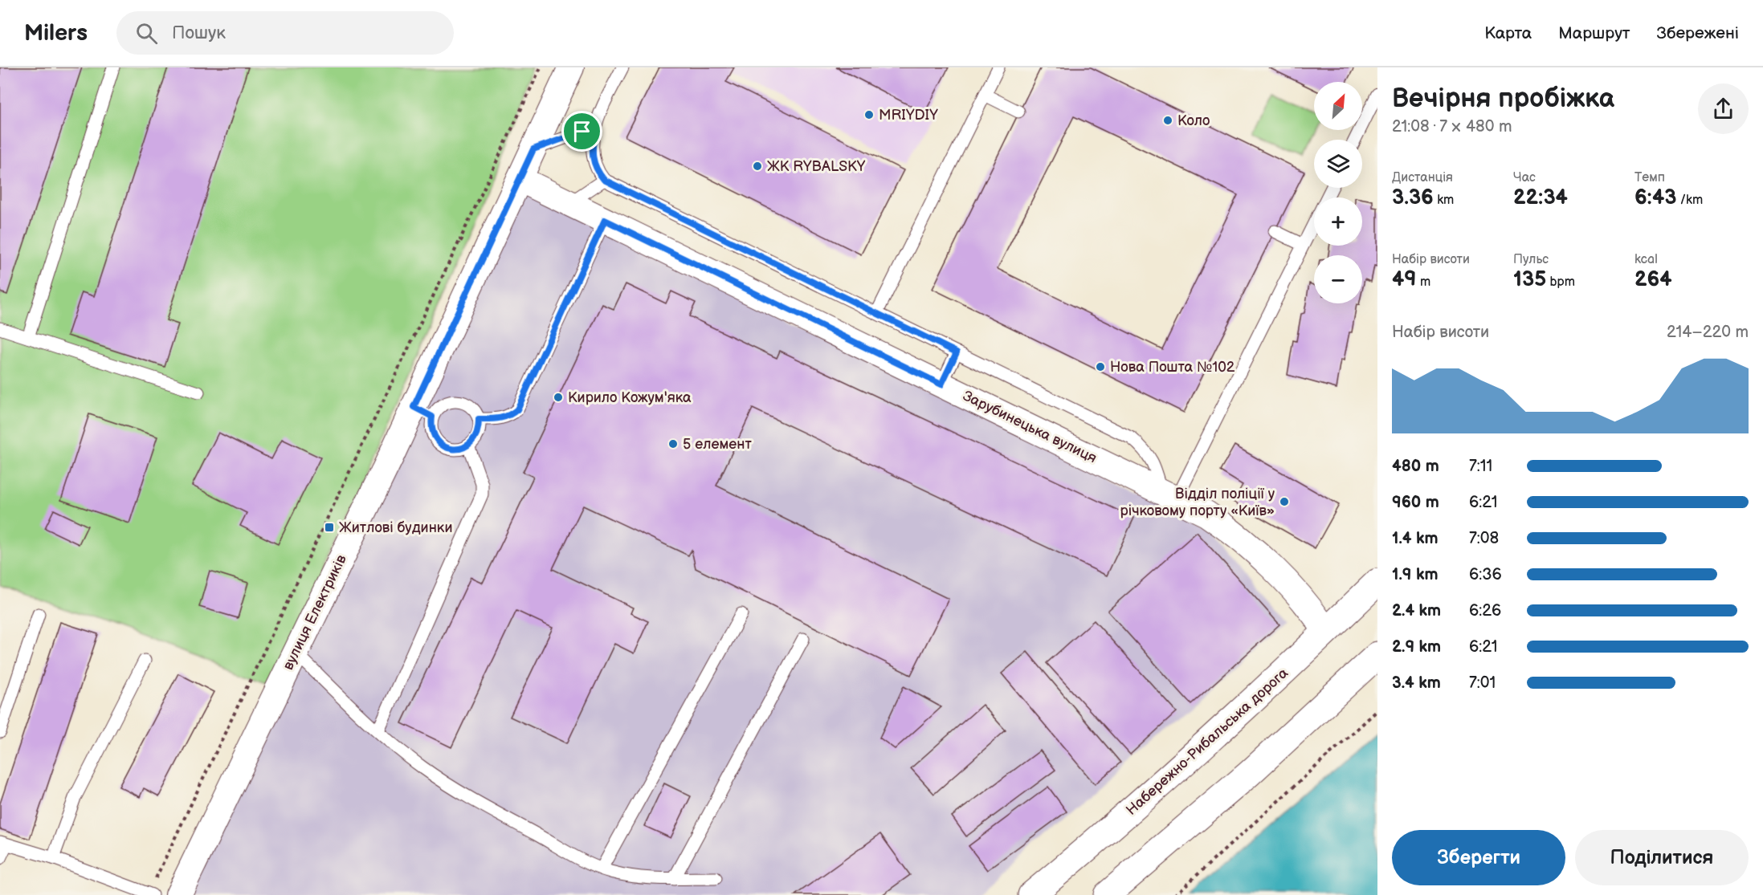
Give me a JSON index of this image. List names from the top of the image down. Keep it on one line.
{"streets":{"main road":["Набережно-Рибальська дорога"],"street":["Зарубинецька вулиця","вулиця Електриків"]},"crossings":[["Зарубинецька вулиця","вулиця Електриків"],["Зарубинецька вулиця","Набережно-Рибальська дорога"]],"places":{"other":["MRIYDIY","Коло","ЖК RYBALSKY","Нова Пошта №102","Кирило Кожум'яка","5 елемент","Відділ поліції у річковому порту «Київ»"],"transit":["Житлові будинки"]},"north":"top right","page":{"header":"Milers","search":"Пошук","nav":["Карта","Маршрут","Збережені"],"heading":["Вечірня пробіжка","21:08 · 7 × 480 m"],"map_buttons":["+","−"],"stats":[["Дистанція","3.36 km"],["Час","22:34"],["Темп","6:43 /km"],["Набір висоти","49 m"],["Пульс","135 bpm"],["kcal","264"]],"chart":["Набір висоти","214–220 m"],"list":[{"name":"480 m","note":"7:11"},{"name":"960 m","note":"6:21"},{"name":"1.4 km","note":"7:08"},{"name":"1.9 km","note":"6:36"},{"name":"2.4 km","note":"6:26"},{"name":"2.9 km","note":"6:21"},{"name":"3.4 km","note":"7:01"}],"buttons":["Зберегти","Поділитися"]}}
